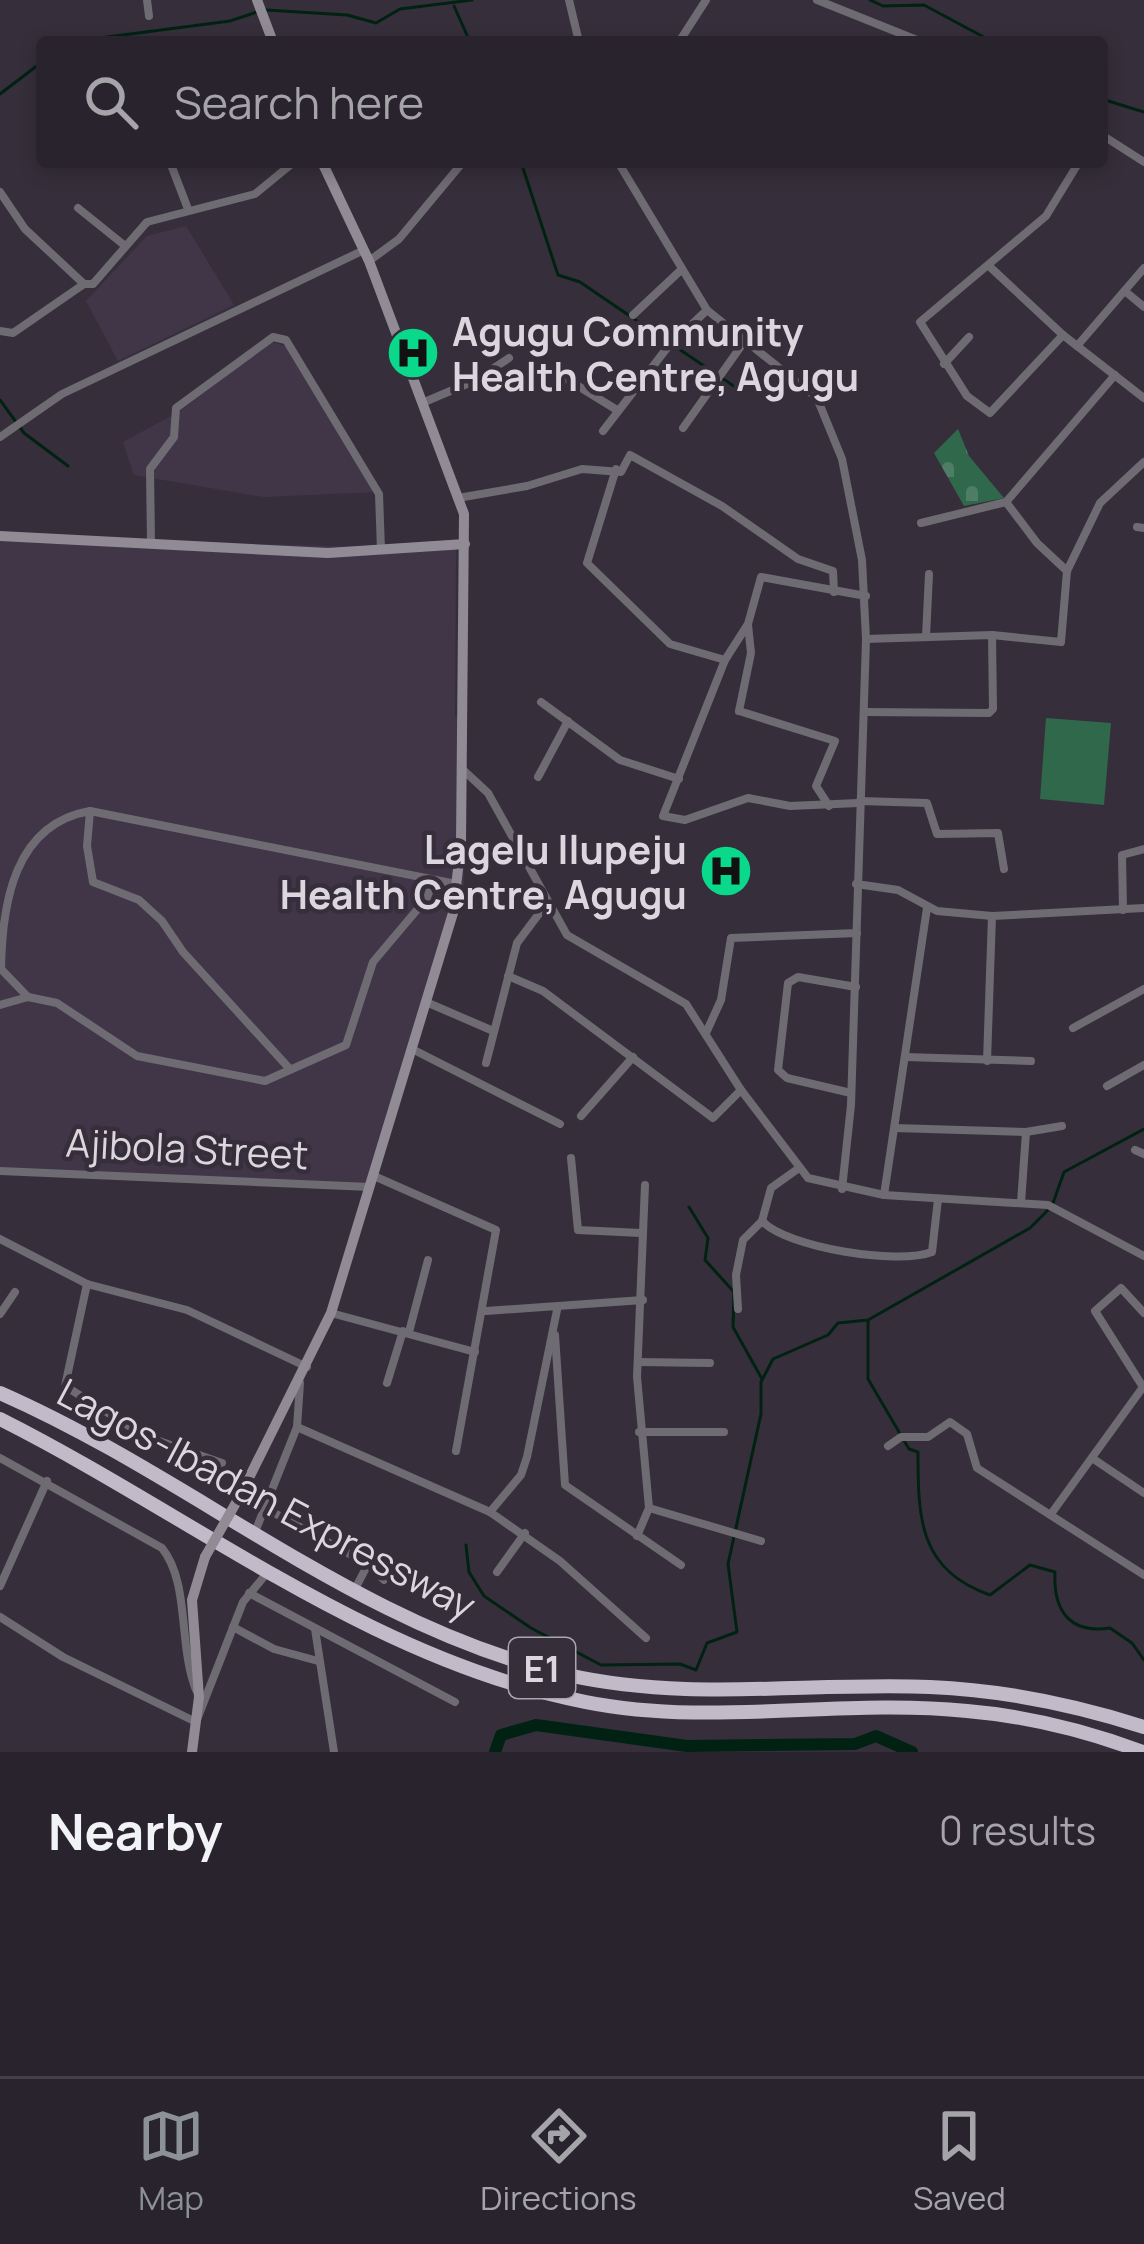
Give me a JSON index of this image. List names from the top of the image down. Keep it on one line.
{"streets":{"highway":["Lagos-Ibadan Expressway","E1"],"street":["Ajibola Street"]},"places":{"hospital":["Agugu Community Health Centre, Agugu","Lagelu Ilupeju Health Centre, Agugu"]},"page":{"search":"Search here","heading":["Nearby","0 results"],"nav":["Map","Directions","Saved"]}}
